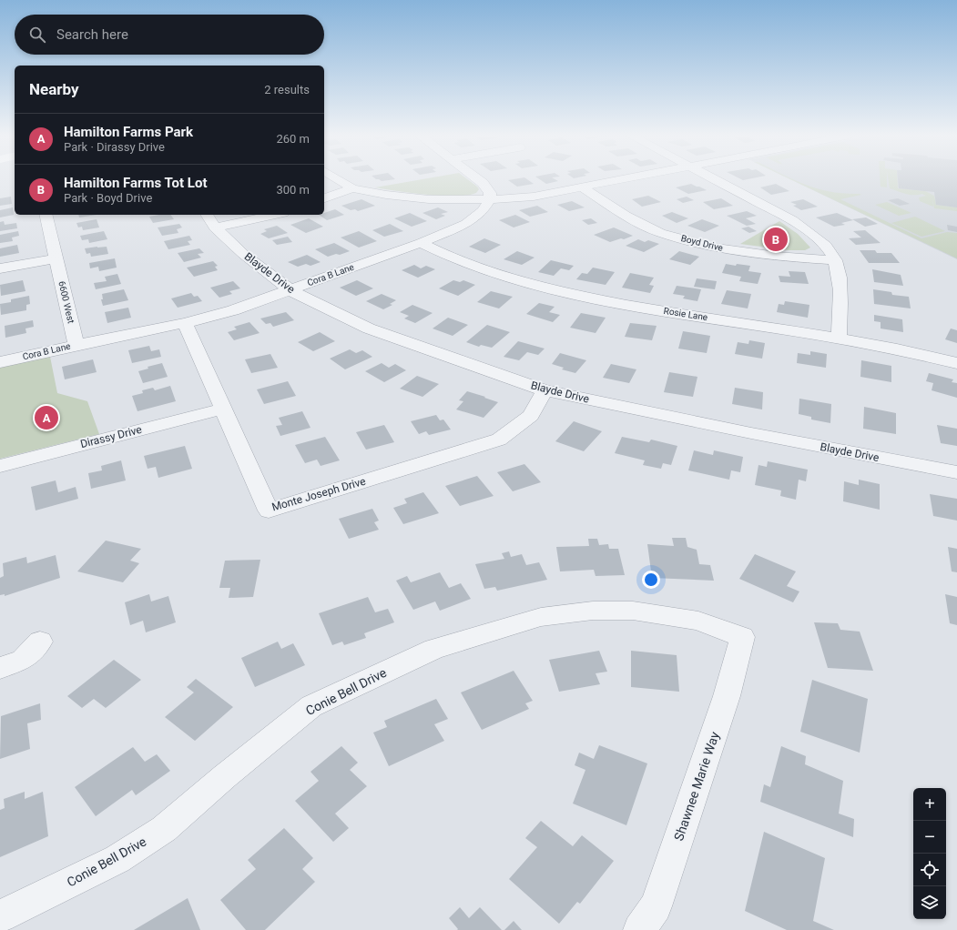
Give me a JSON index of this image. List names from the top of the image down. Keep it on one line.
{"streets":{"street":["Boyd Drive","Blayde Drive","Cora B Lane","6600 West","Rosie Lane","Dirassy Drive","Monte Joseph Drive","Conie Bell Drive","Shawnee Marie Way"]},"crossings":[["Blayde Drive","Cora B Lane"],["Blayde Drive","Monte Joseph Drive"],["Cora B Lane","6600 West"],["Cora B Lane","Rosie Lane"],["Cora B Lane","Monte Joseph Drive"],["Dirassy Drive","Monte Joseph Drive"],["Conie Bell Drive","Shawnee Marie Way"]],"page":{"search":"Search here","heading":["Nearby","2 results"],"list":[{"mark":"A","name":"Hamilton Farms Park","note":"Park · Dirassy Drive","value":"260 m"},{"mark":"B","name":"Hamilton Farms Tot Lot","note":"Park · Boyd Drive","value":"300 m"}],"pins":["B","A"],"map_buttons":["+","−"]}}
